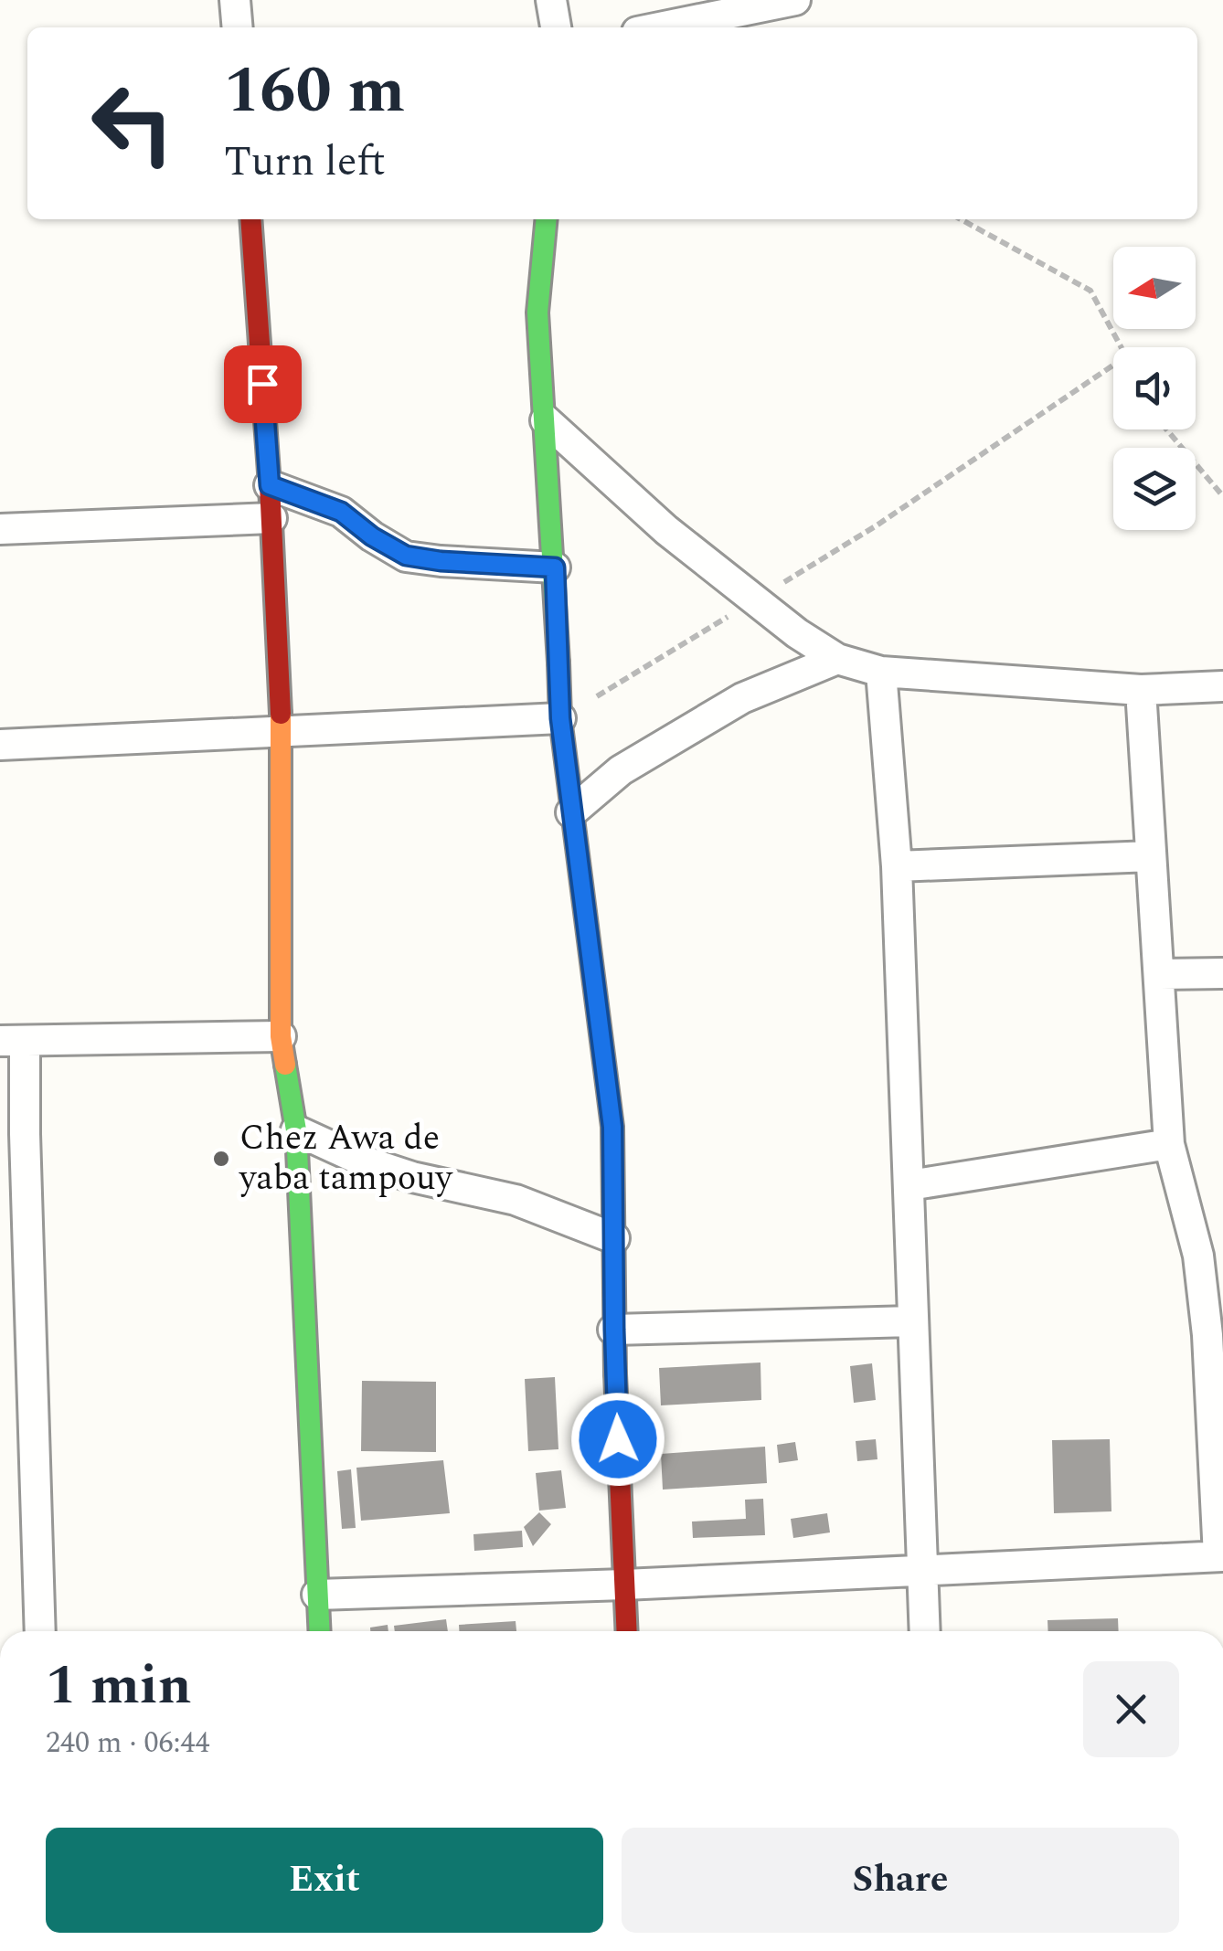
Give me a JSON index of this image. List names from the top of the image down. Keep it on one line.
{"places":["Chez Awa de yaba tampouy"],"north":"left","page":{"turn":["160 m","Turn left"],"heading":["1 min","240 m · 06:44"],"buttons":["Exit","Share"]}}
